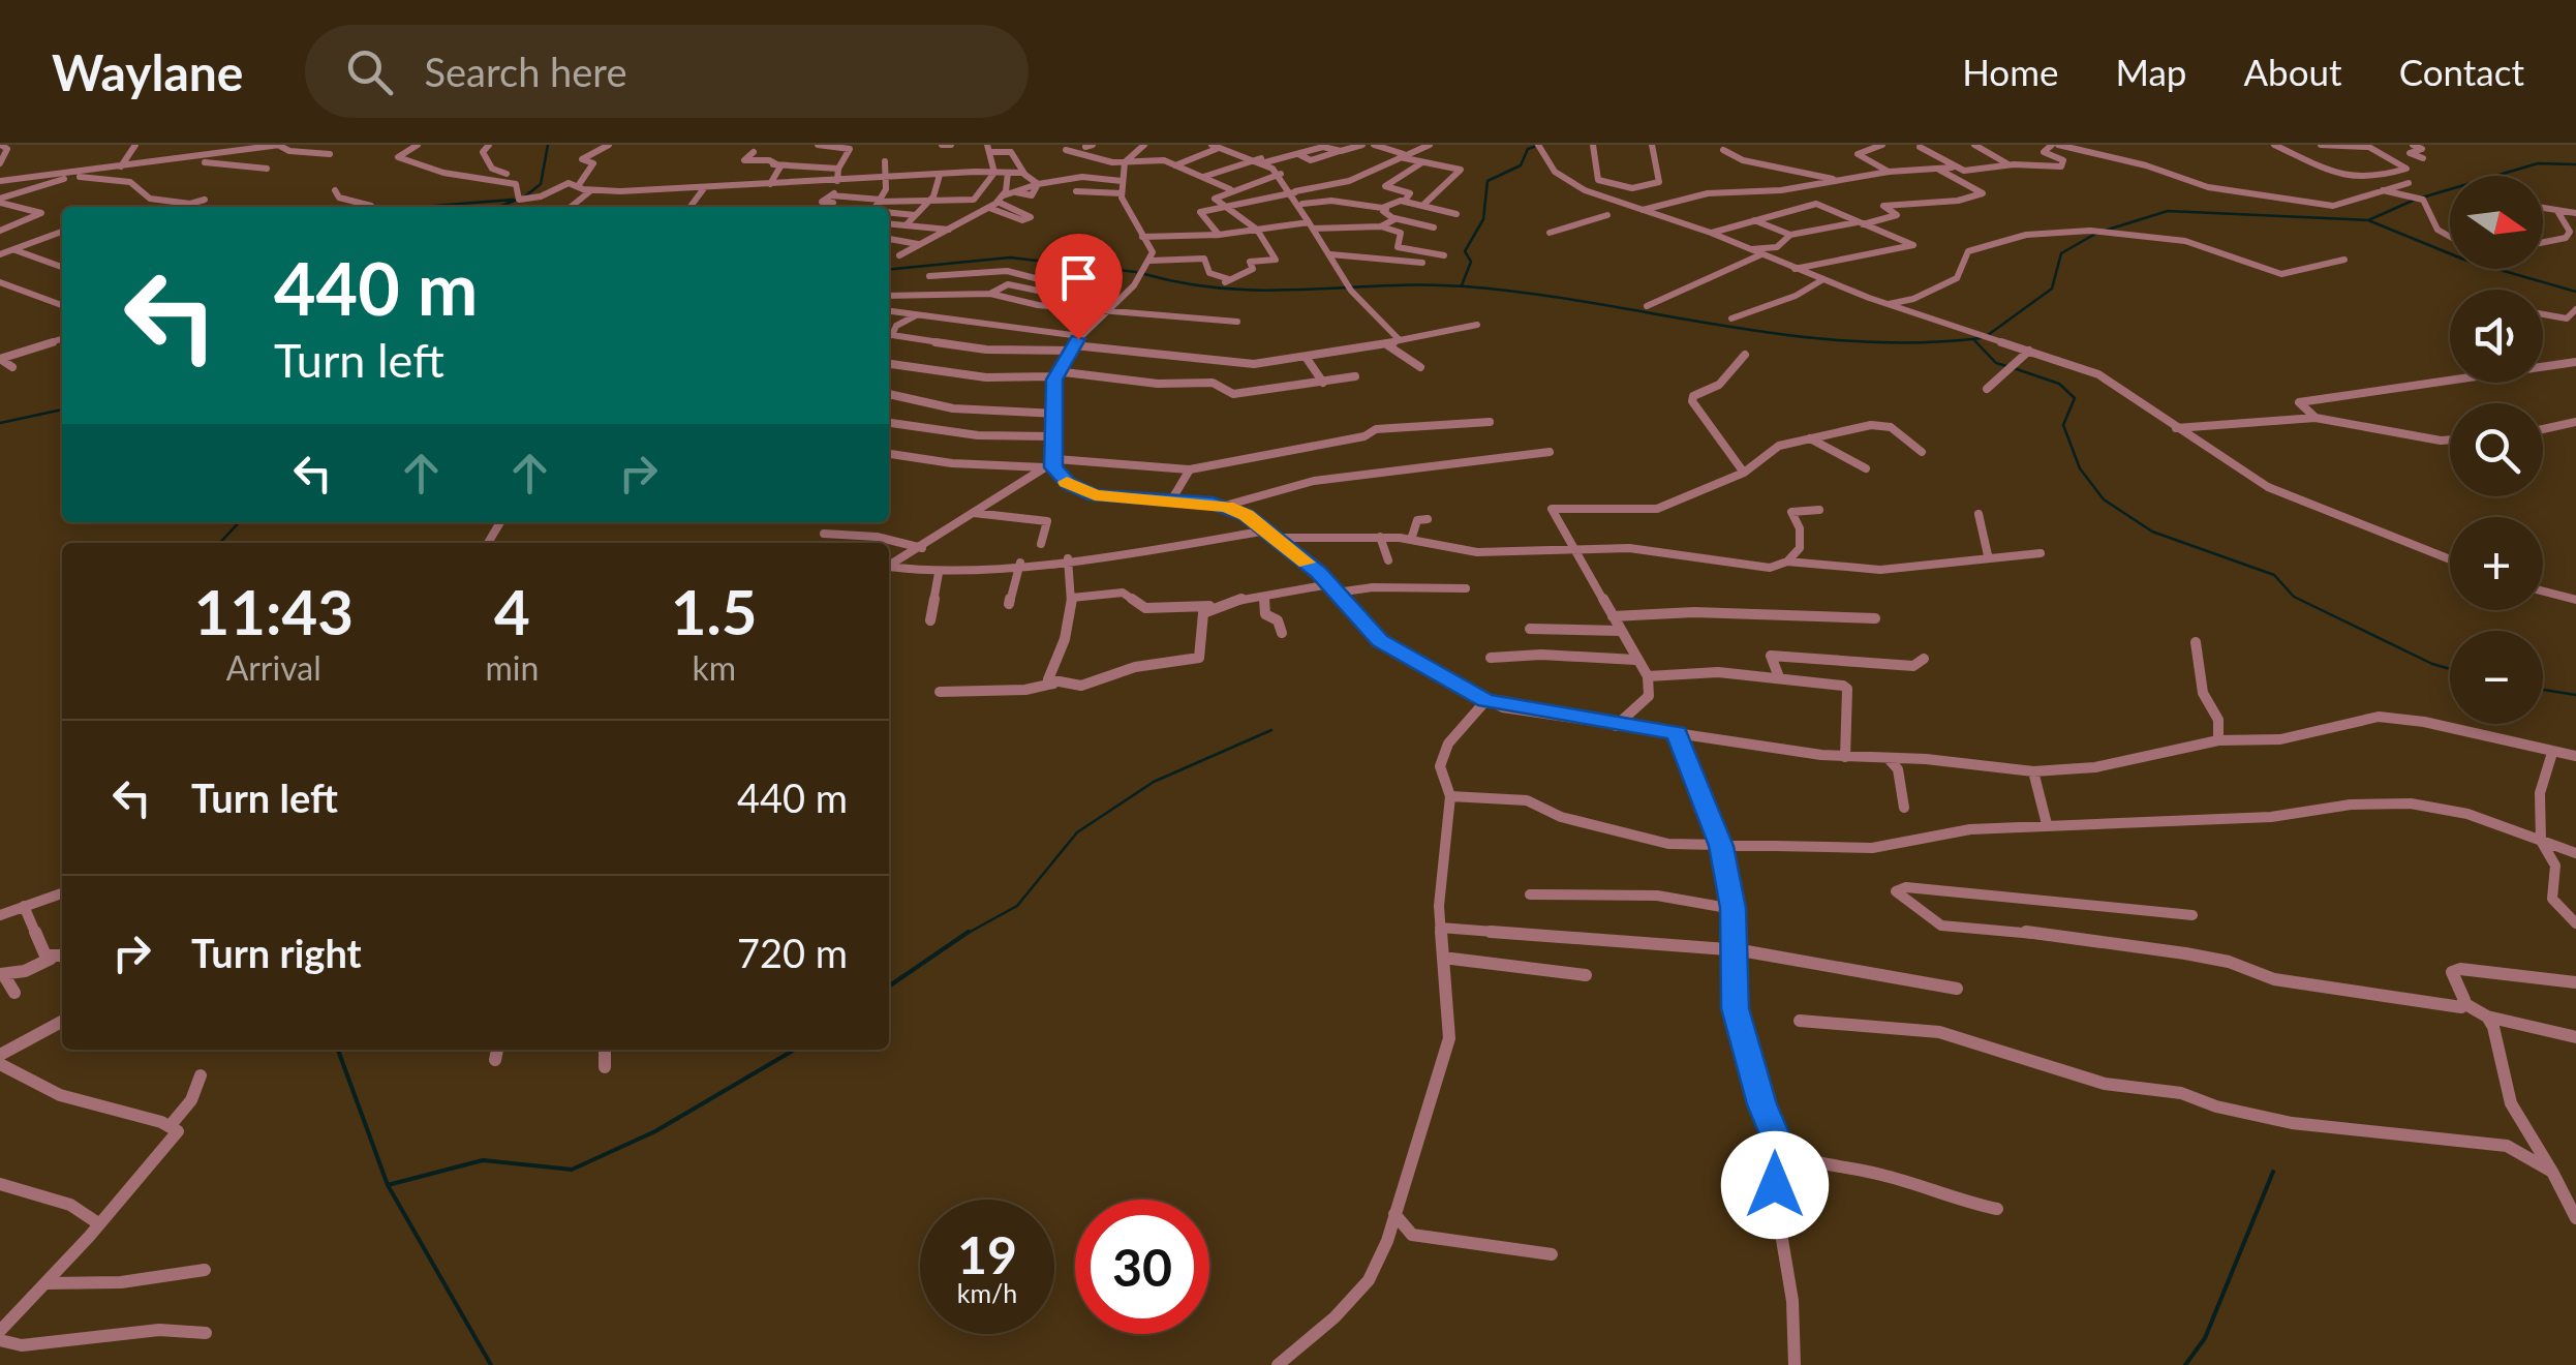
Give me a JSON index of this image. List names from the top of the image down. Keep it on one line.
{"north":"right","page":{"header":"Waylane","search":"Search here","nav":["Home","Map","About","Contact"],"map_buttons":["+","−"],"turn":["440 m","Turn left"],"eta":["11:43","Arrival","4","min","1.5","km"],"list":[{"name":"Turn left","value":"440 m"},{"name":"Turn right","value":"720 m"}],"speed":"19 km/h","limit":"30"}}
